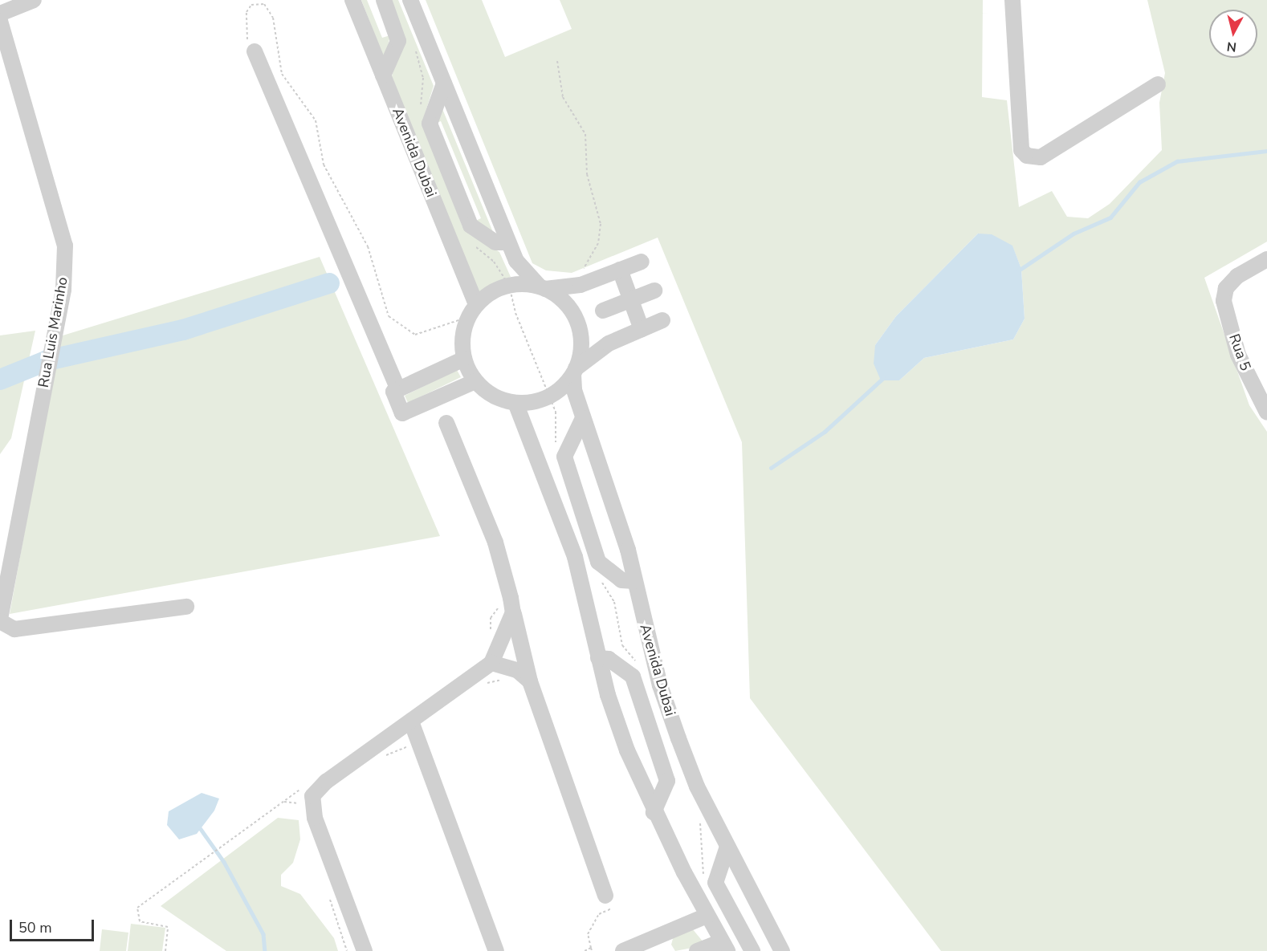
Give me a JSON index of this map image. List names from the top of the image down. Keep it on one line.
{"streets":{"street":["Avenida Dubai","Rua Luis Marinho","Rua 5"]},"scale_bar":"50 m","north":"bottom"}
